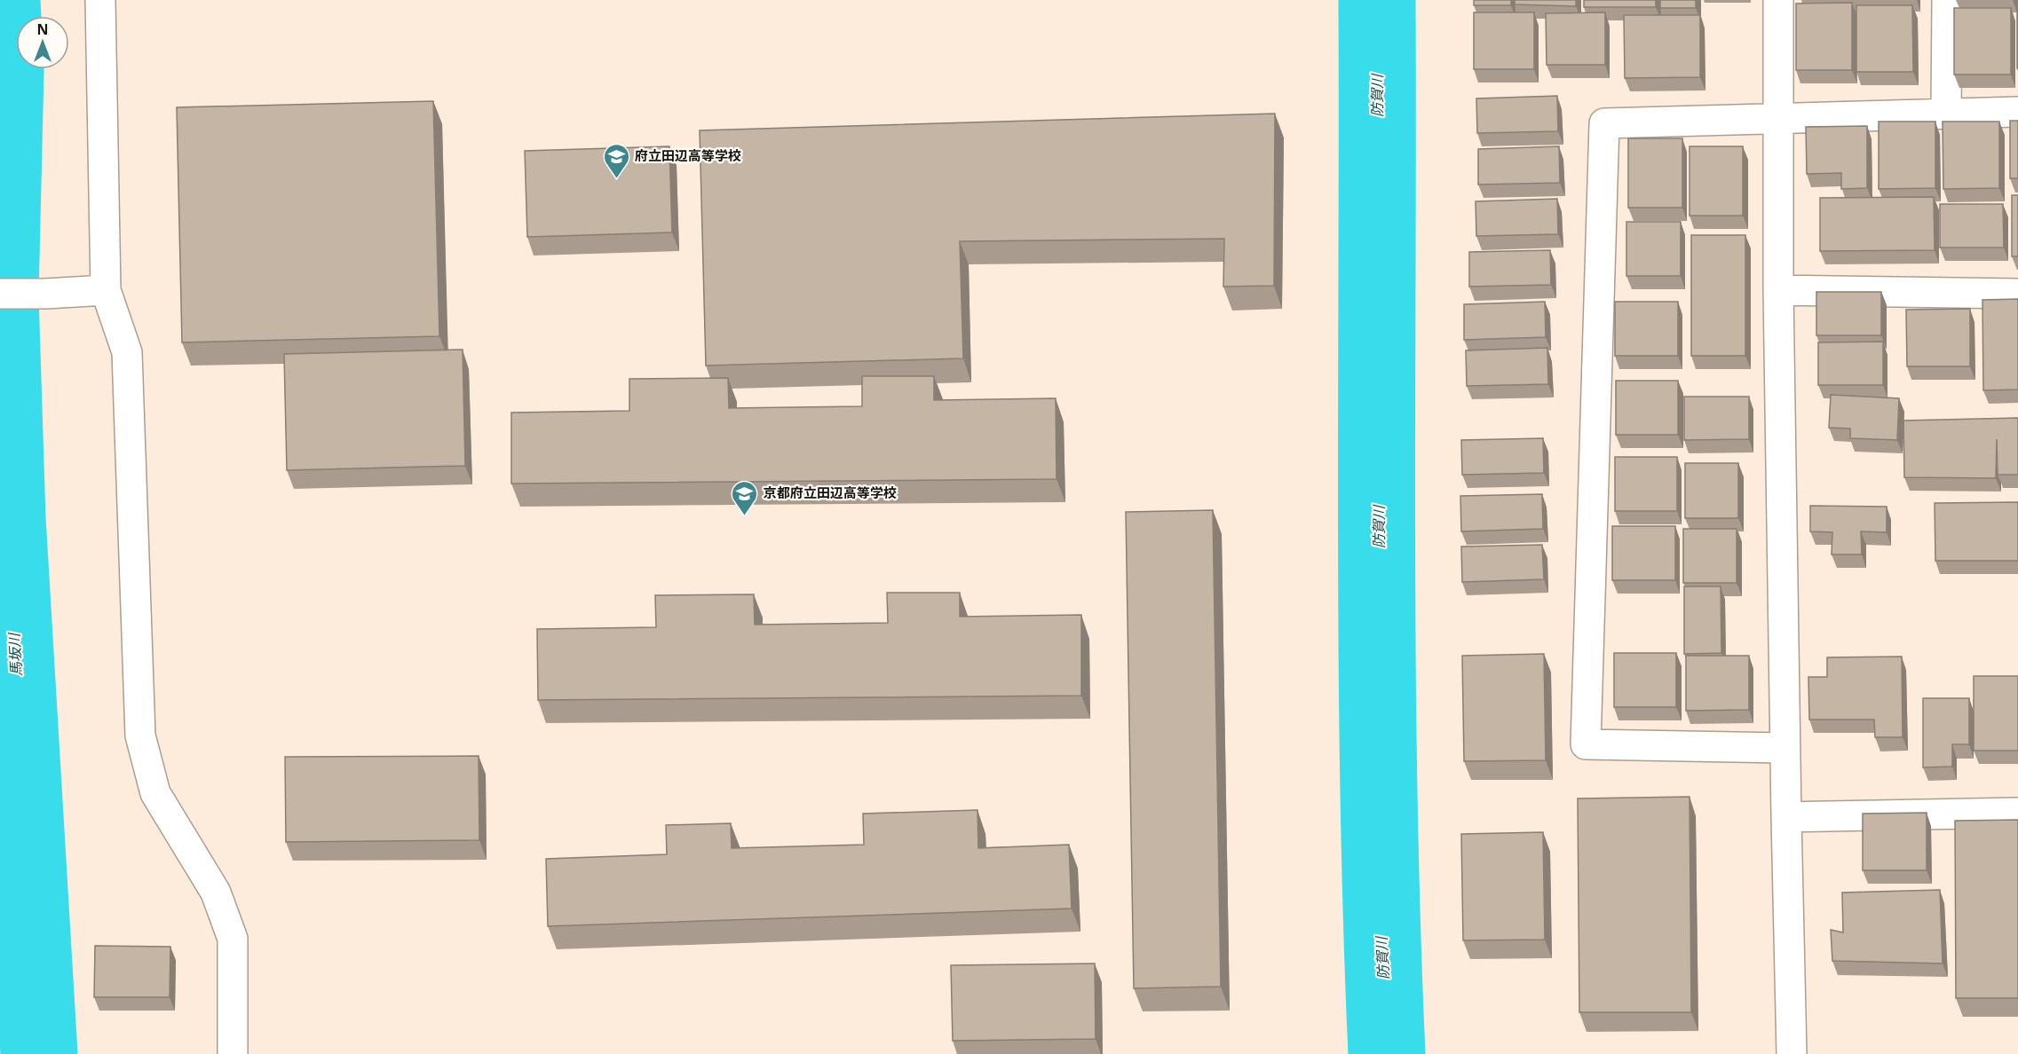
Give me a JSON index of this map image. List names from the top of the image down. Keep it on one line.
{"water":["防賀川","馬坂川"],"places":{"school or university":["府立田辺高等学校","京都府立田辺高等学校"]},"north":"top"}
